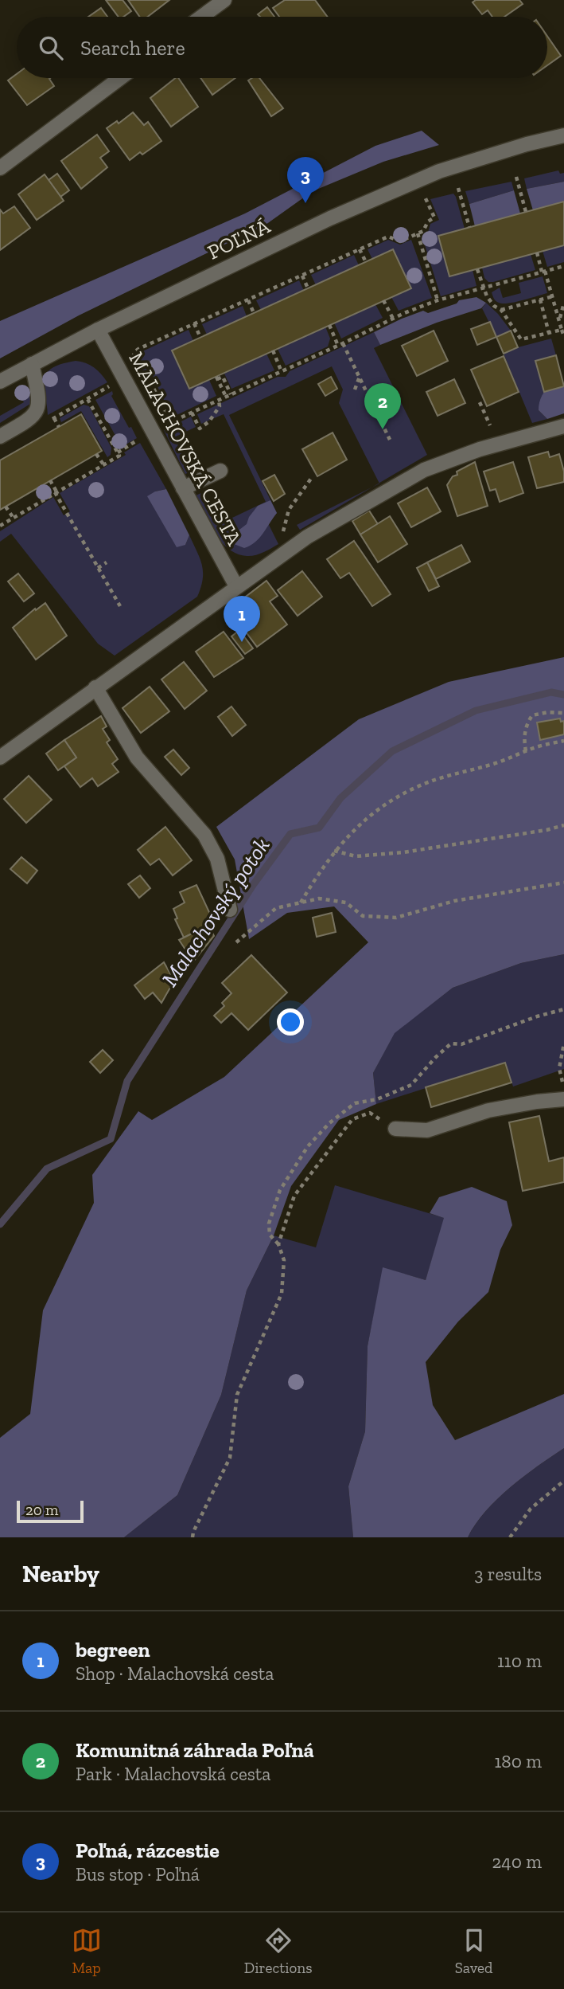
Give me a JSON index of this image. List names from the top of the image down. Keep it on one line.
{"streets":{"street":["POĽNÁ","MALACHOVSKÁ CESTA"]},"crossings":[["POĽNÁ","MALACHOVSKÁ CESTA"]],"water":["Malachovský potok"],"scale_bar":"20 m","page":{"search":"Search here","pins":["3","2","1"],"scale":"20 m","heading":["Nearby","3 results"],"list":[{"mark":"1","name":"begreen","note":"Shop · Malachovská cesta","value":"110 m"},{"mark":"2","name":"Komunitná záhrada Poľná","note":"Park · Malachovská cesta","value":"180 m"},{"mark":"3","name":"Poľná, rázcestie","note":"Bus stop · Poľná","value":"240 m"}],"nav":["Map","Directions","Saved"]}}
